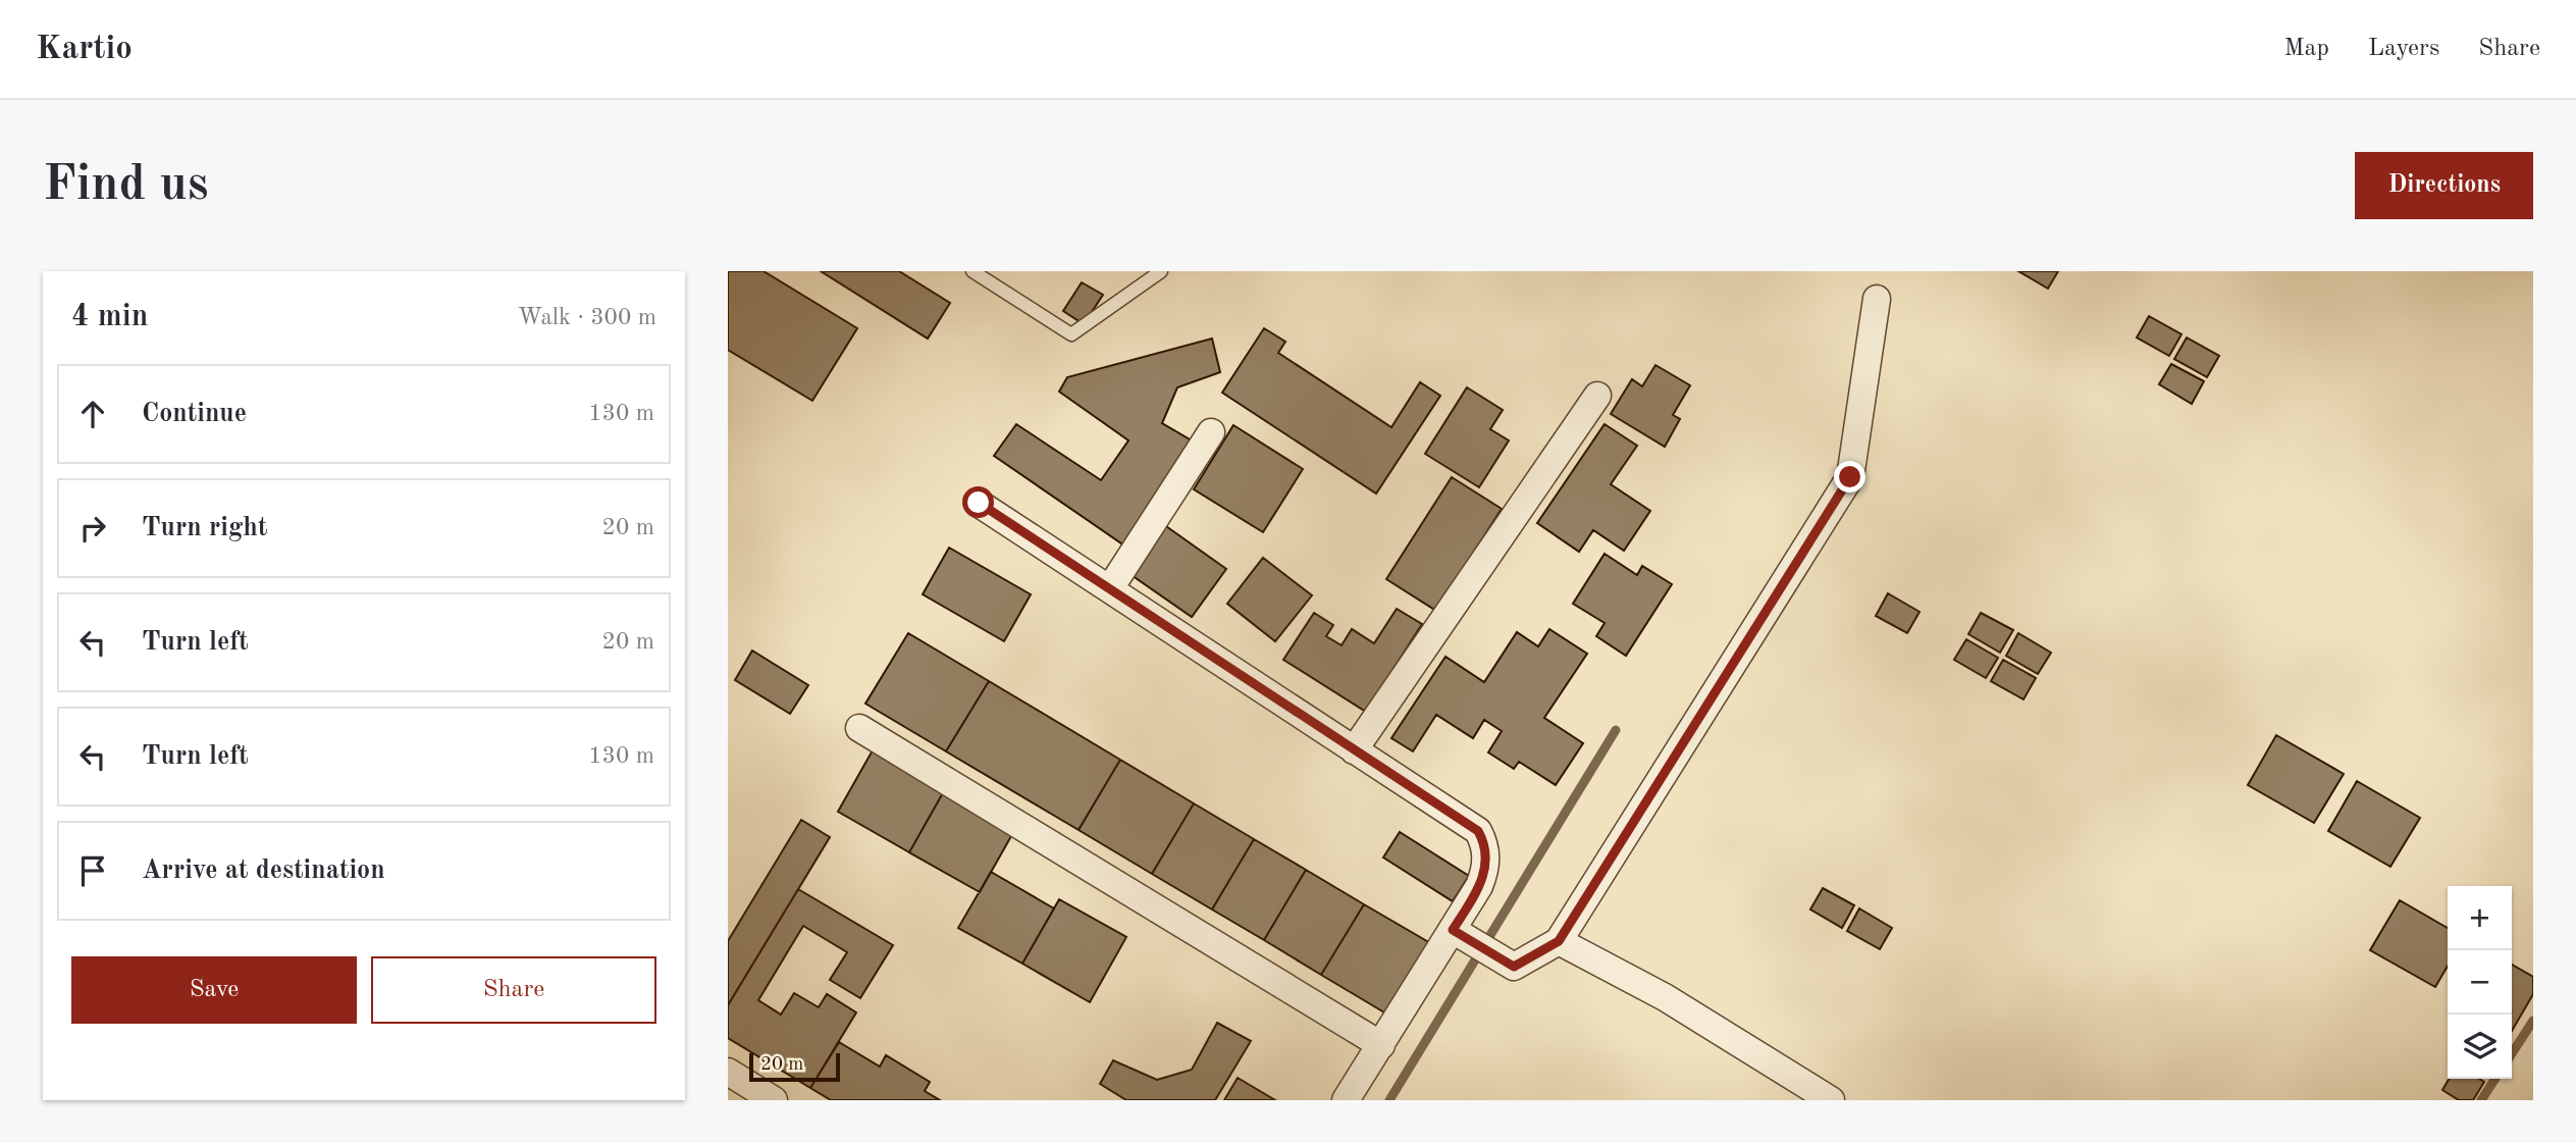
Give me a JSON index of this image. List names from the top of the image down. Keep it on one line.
{"scale_bar":"20 m","page":{"header":"Kartio","nav":["Map","Layers","Share"],"buttons":["Directions",["Save","Share"]],"title":"Find us","heading":["4 min","Walk · 300 m"],"list":[["Continue","130 m"],["Turn right","20 m"],["Turn left","20 m"],["Turn left","130 m"],"Arrive at destination"],"map_buttons":["+","−"],"scale":"20 m"}}
